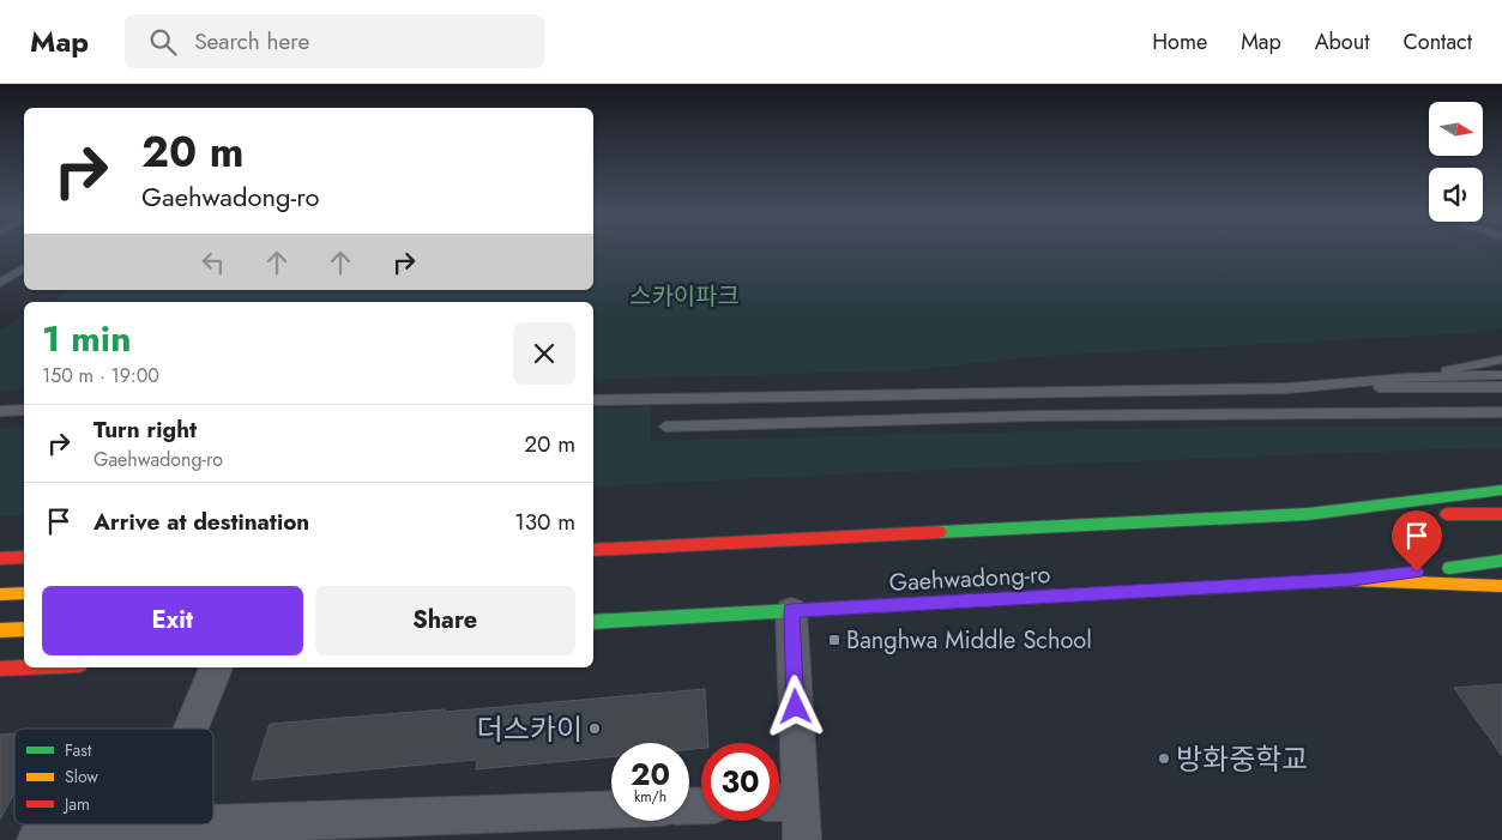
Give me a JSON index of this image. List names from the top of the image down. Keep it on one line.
{"streets":{"main road":["Gaehwadong-ro"]},"parks":["스카이파크"],"places":{"transit":["Banghwa Middle School"],"other":["더스카이","방화중학교"]},"legend":["Fast","Slow","Jam"],"north":"right","page":{"header":"Map","search":"Search here","nav":["Home","Map","About","Contact"],"turn":["20 m","Gaehwadong-ro"],"heading":["1 min","150 m · 19:00"],"list":[{"name":"Turn right","note":"Gaehwadong-ro","value":"20 m"},{"name":"Arrive at destination","value":"130 m"}],"buttons":["Exit","Share"],"speed":"20 km/h","limit":"30"}}
